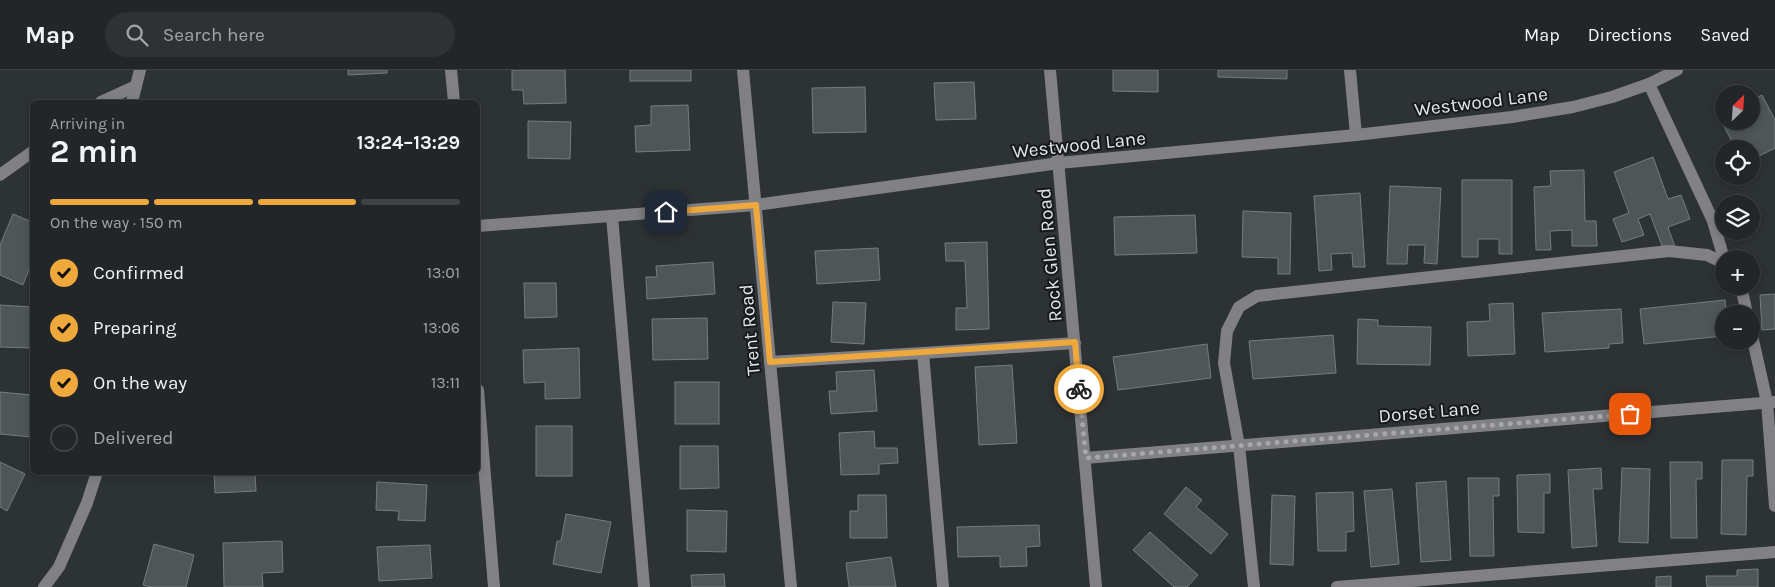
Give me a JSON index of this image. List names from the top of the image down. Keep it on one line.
{"streets":{"street":["Westwood Lane","Rock Glen Road","Trent Road","Dorset Lane"]},"crossings":[["Westwood Lane","Rock Glen Road"],["Westwood Lane","Trent Road"],["Rock Glen Road","Dorset Lane"]],"north":"top right","page":{"header":"Map","search":"Search here","nav":["Map","Directions","Saved"],"map_buttons":["+","−"],"heading":["2 min","Arriving in","13:24–13:29"],"bar":"On the way · 150 m","list":[["Confirmed","13:01"],["Preparing","13:06"],["On the way","13:11"],"Delivered"]}}
